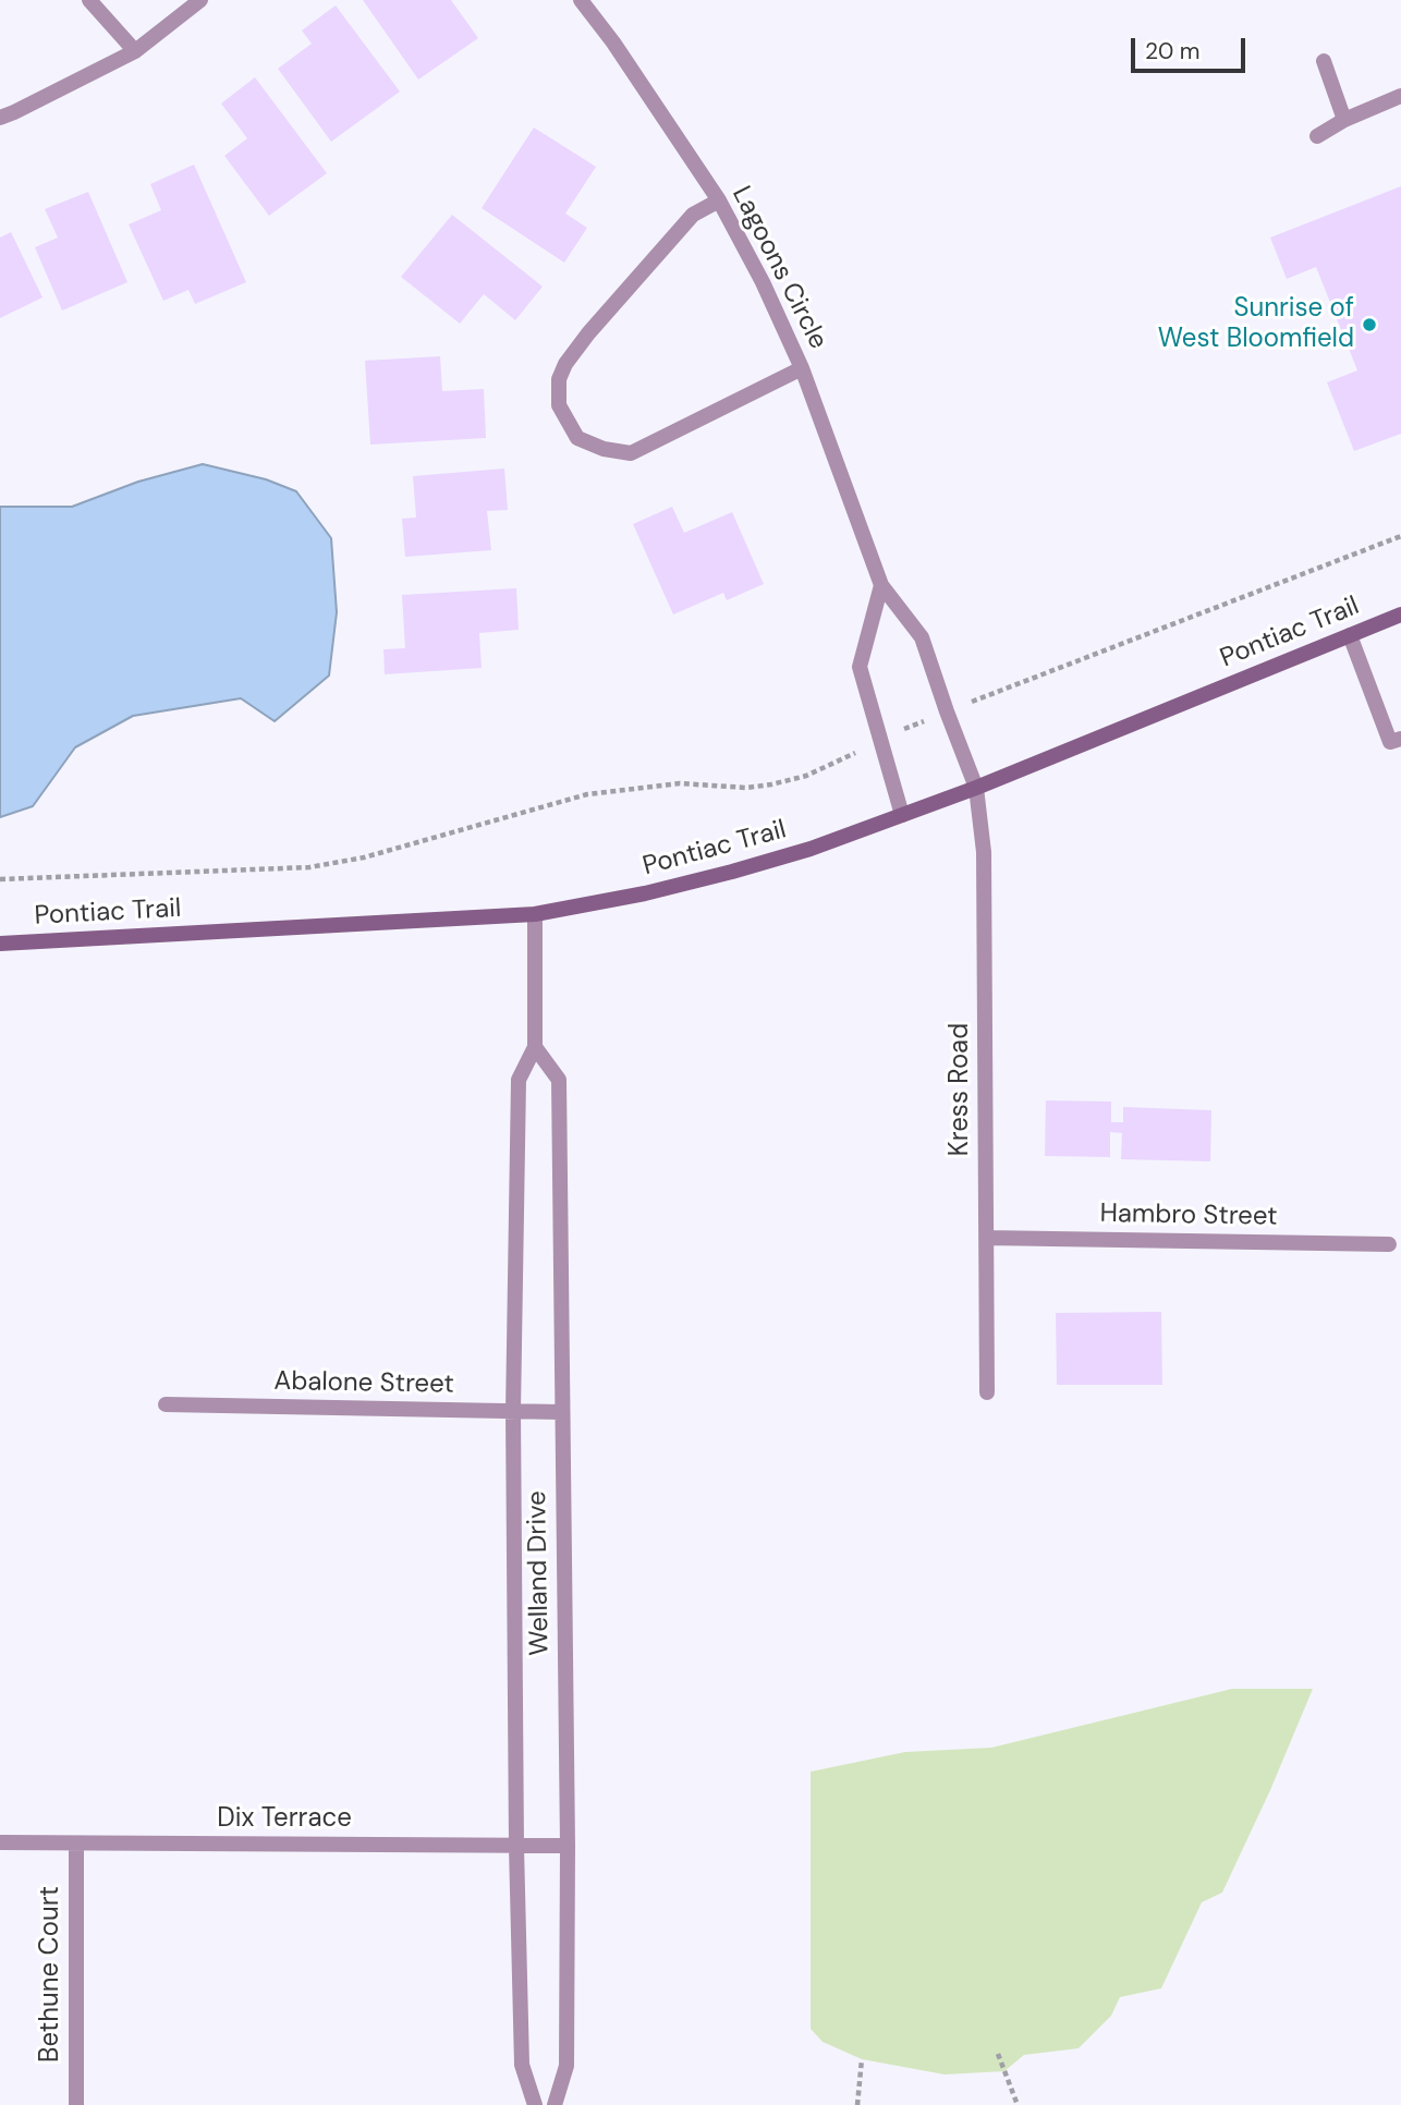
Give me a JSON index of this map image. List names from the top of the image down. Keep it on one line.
{"streets":{"main road":["Pontiac Trail"],"street":["Lagoons Circle","Kress Road","Hambro Street","Abalone Street","Welland Drive","Dix Terrace","Bethune Court"]},"crossings":[["Lagoons Circle","Pontiac Trail"],["Lagoons Circle","Kress Road"],["Pontiac Trail","Kress Road"],["Pontiac Trail","Welland Drive"],["Kress Road","Hambro Street"],["Abalone Street","Welland Drive"],["Welland Drive","Dix Terrace"],["Dix Terrace","Bethune Court"]],"places":["Sunrise of West Bloomfield"],"scale_bar":"20 m"}
